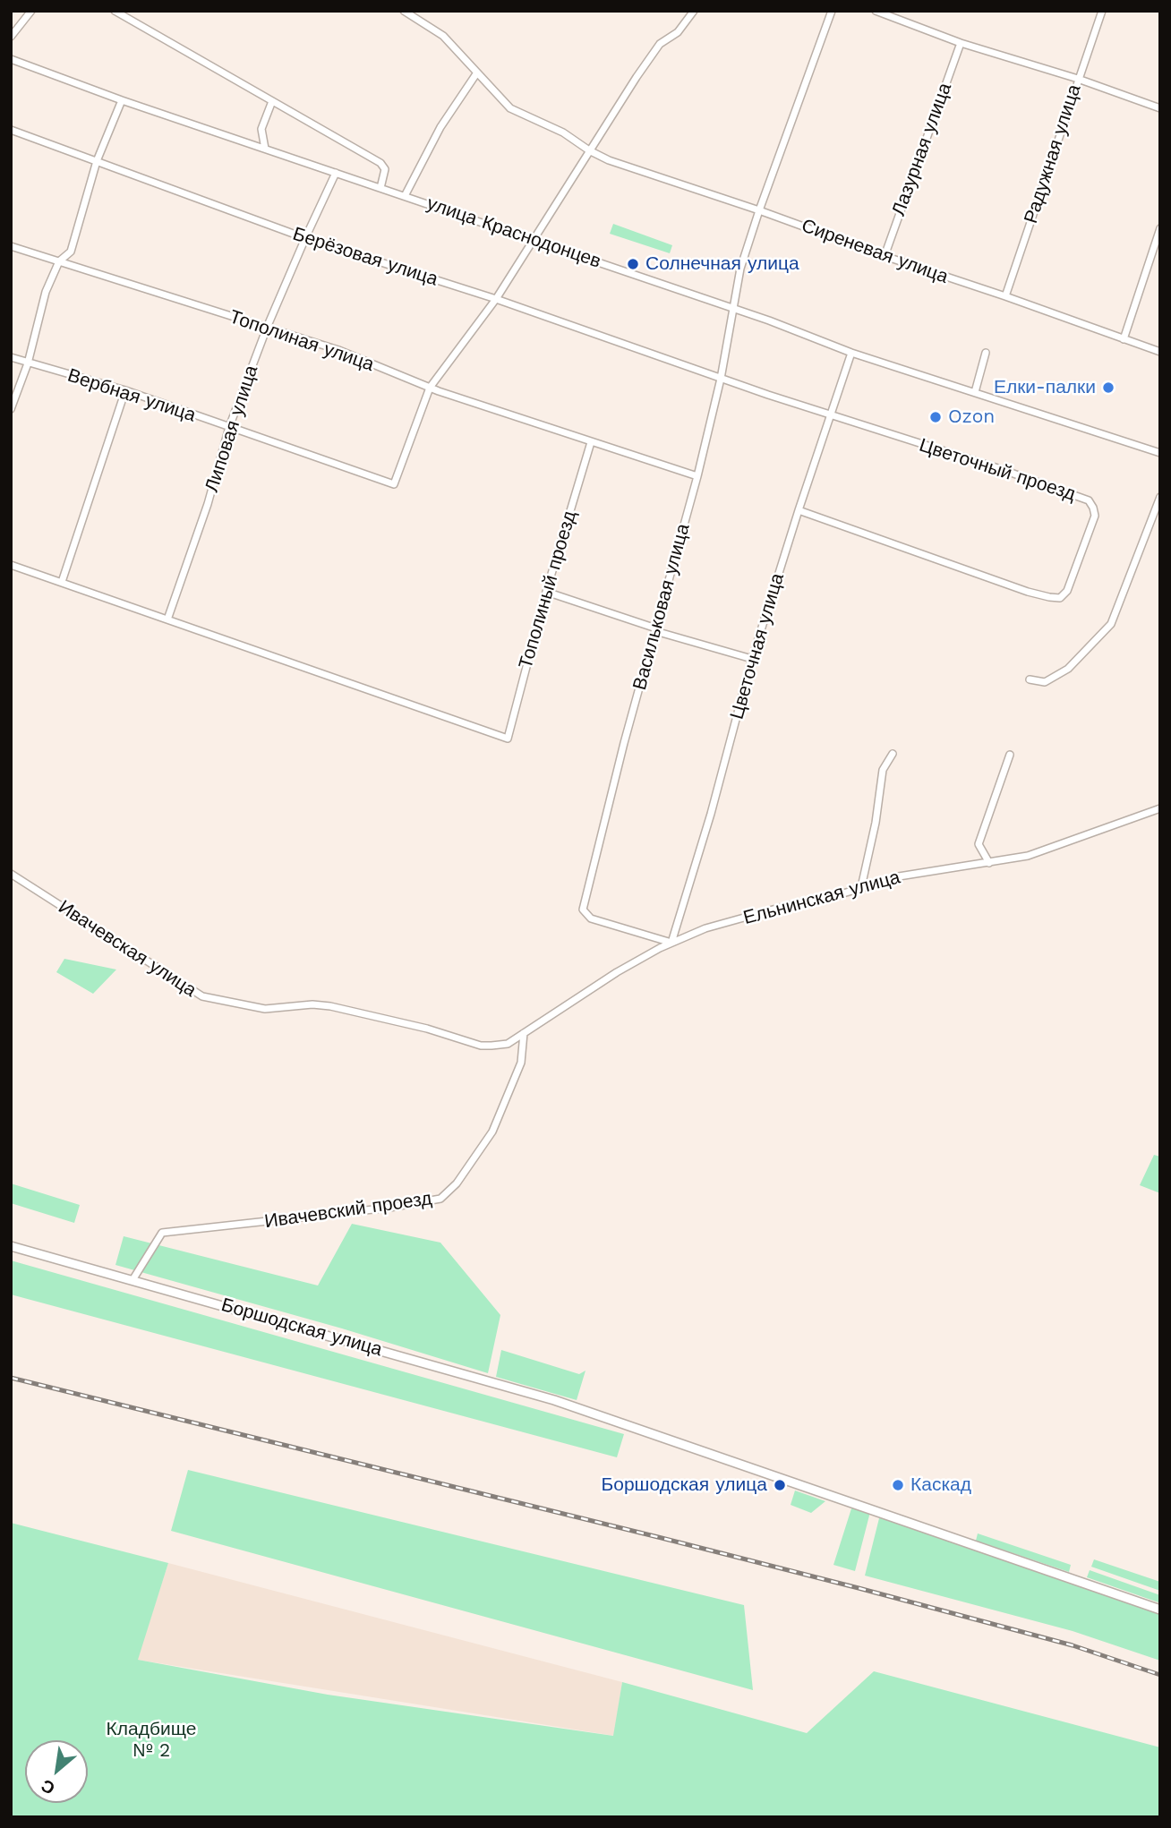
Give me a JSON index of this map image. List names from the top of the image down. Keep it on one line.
{"streets":{"street":["Лазурная улица","Радужная улица","улица Краснодонцев","Сиреневая улица","Берёзовая улица","Тополиная улица","Вербная улица","Липовая улица","Цветочный проезд","Тополиный проезд","Васильковая улица","Цветочная улица","Ельнинская улица","Ивачевская улица","Ивачевский проезд","Боршодская улица"]},"crossings":[["Лазурная улица","Сиреневая улица"],["Радужная улица","Сиреневая улица"],["улица Краснодонцев","Липовая улица"],["улица Краснодонцев","Васильковая улица"],["улица Краснодонцев","Цветочная улица"],["Сиреневая улица","Васильковая улица"],["Берёзовая улица","Липовая улица"],["Берёзовая улица","Цветочный проезд"],["Берёзовая улица","Васильковая улица"],["Тополиная улица","Вербная улица"],["Тополиная улица","Липовая улица"],["Тополиная улица","Тополиный проезд"],["Тополиная улица","Васильковая улица"],["Вербная улица","Липовая улица"],["Липовая улица","Тополиный проезд"],["Цветочный проезд","Васильковая улица"],["Цветочный проезд","Цветочная улица"],["Васильковая улица","Цветочная улица"],["Васильковая улица","Ельнинская улица"],["Цветочная улица","Ельнинская улица"],["Ельнинская улица","Ивачевская улица"],["Ельнинская улица","Ивачевский проезд"],["Ивачевский проезд","Боршодская улица"]],"parks":["Кладбище № 2"],"places":["Солнечная улица","Елки-палки","Ozon","Боршодская улица","Каскад"],"north":"bottom left"}
